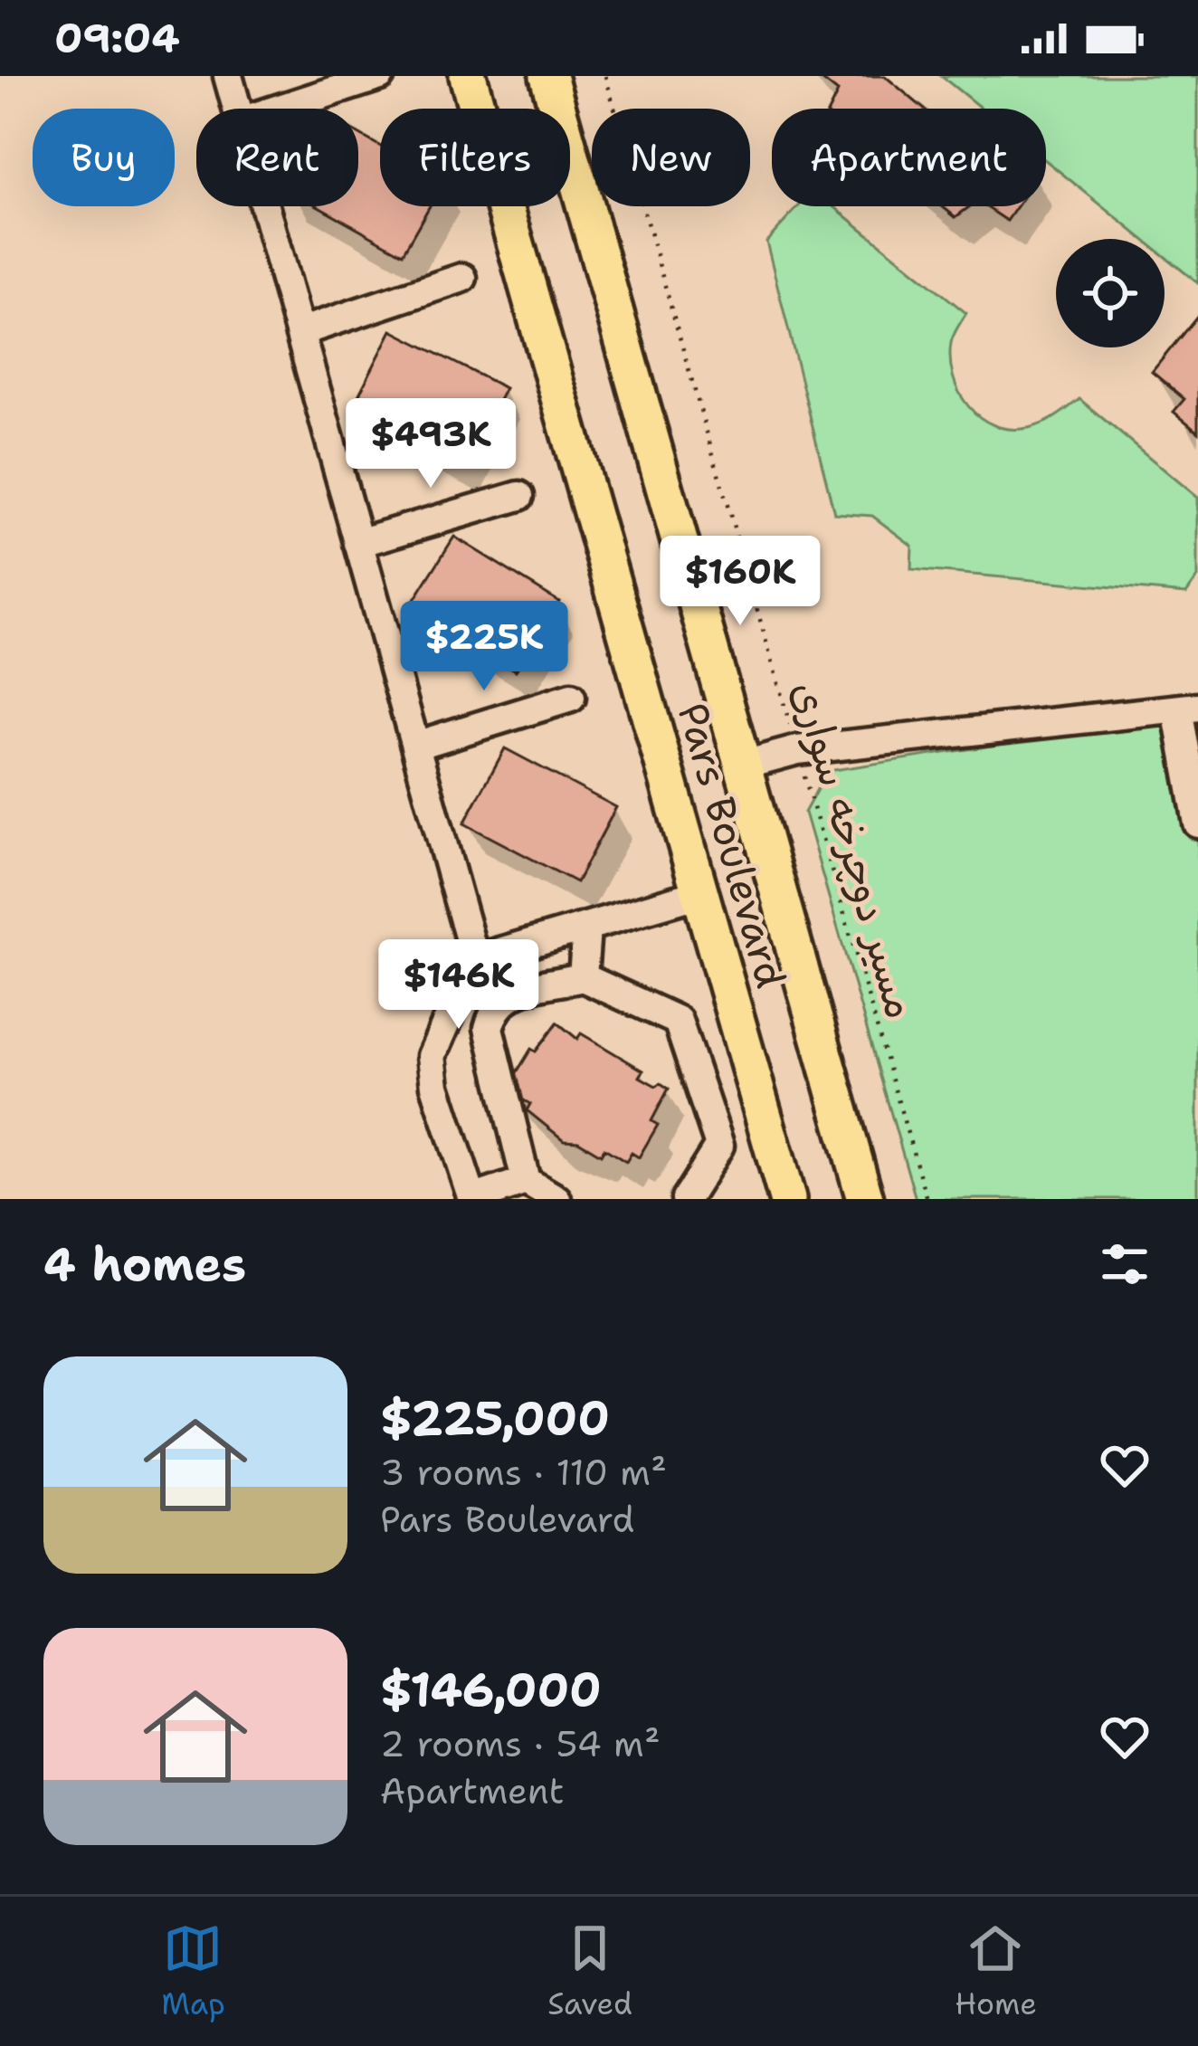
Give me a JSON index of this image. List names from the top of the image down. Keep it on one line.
{"streets":{"main road":["Pars Boulevard"],"path":["مسیر دوچرخه سواری"]},"page":{"status":"09:04","chip":["Buy","Rent","Filters","New","Apartment"],"price":["$493K","$160K","$225K","$146K"],"heading":"4 homes","list":[{"name":"$225,000","note":"3 rooms · 110 m² · Pars Boulevard"},{"name":"$146,000","note":"2 rooms · 54 m² · Apartment"}],"tabs":["Map","Saved","Home"]}}
